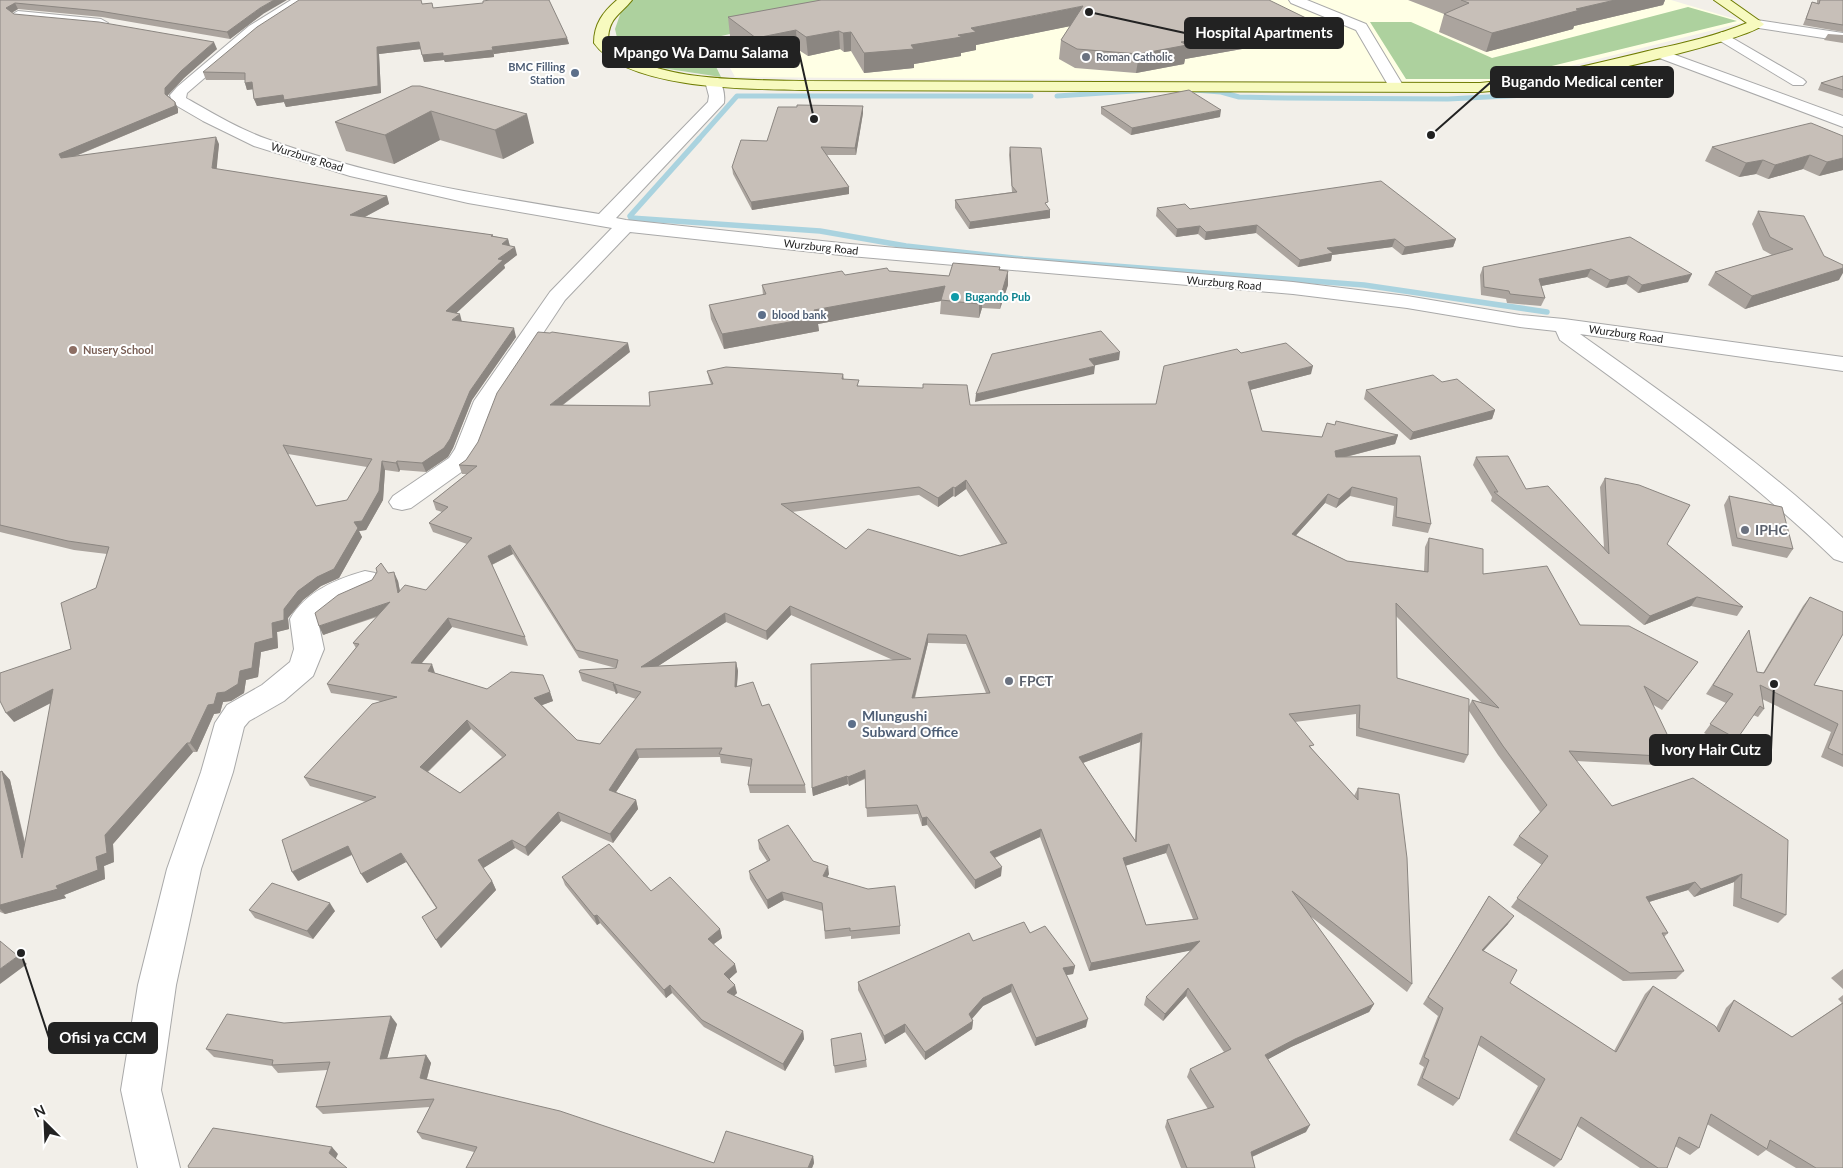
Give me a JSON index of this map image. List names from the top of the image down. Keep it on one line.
{"streets":{"street":["Wurzburg Road"]},"places":["Hospital Apartments","Roman Catholic","BMC Filling Station","Mpango Wa Damu Salama","Bugando Medical center","Bugando Pub","blood bank","Nusery School","IPHC","FPCT","Ivory Hair Cutz","Mlungushi Subward Office","Ofisi ya CCM"],"north":"top left"}
